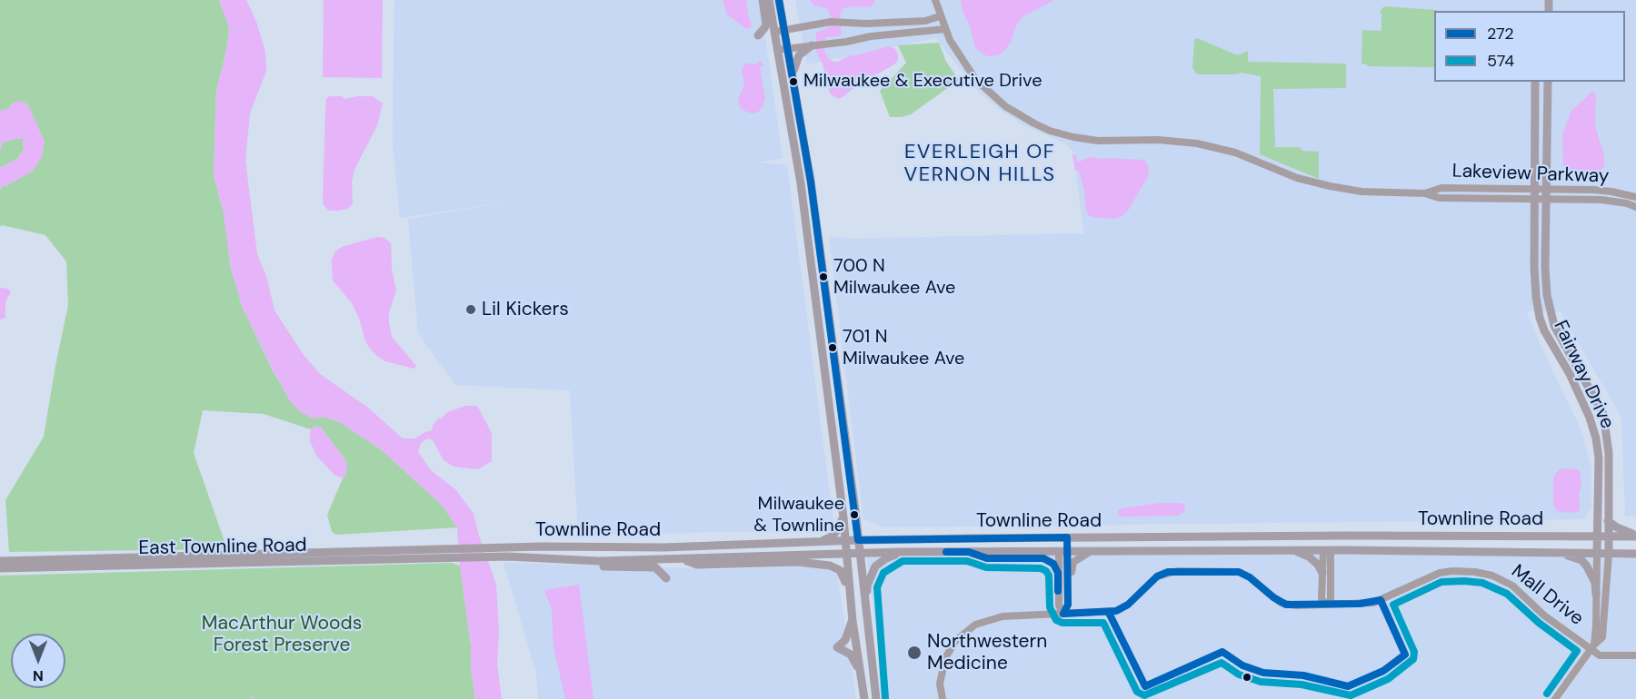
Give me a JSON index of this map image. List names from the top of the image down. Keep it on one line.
{"streets":{"main road":["Fairway Drive","Townline Road","East Townline Road"],"street":["Lakeview Parkway","Mall Drive"]},"crossings":[["Lakeview Parkway","Fairway Drive"],["Fairway Drive","Townline Road"],["Townline Road","East Townline Road"]],"districts":["EVERLEIGH OF VERNON HILLS"],"parks":["MacArthur Woods Forest Preserve"],"places":["Milwaukee & Executive Drive","700 N Milwaukee Ave","Lil Kickers","701 N Milwaukee Ave","Milwaukee & Townline","Northwestern Medicine"],"lines":["transit line 272","transit line 574"],"legend":["272","574"],"north":"bottom"}
